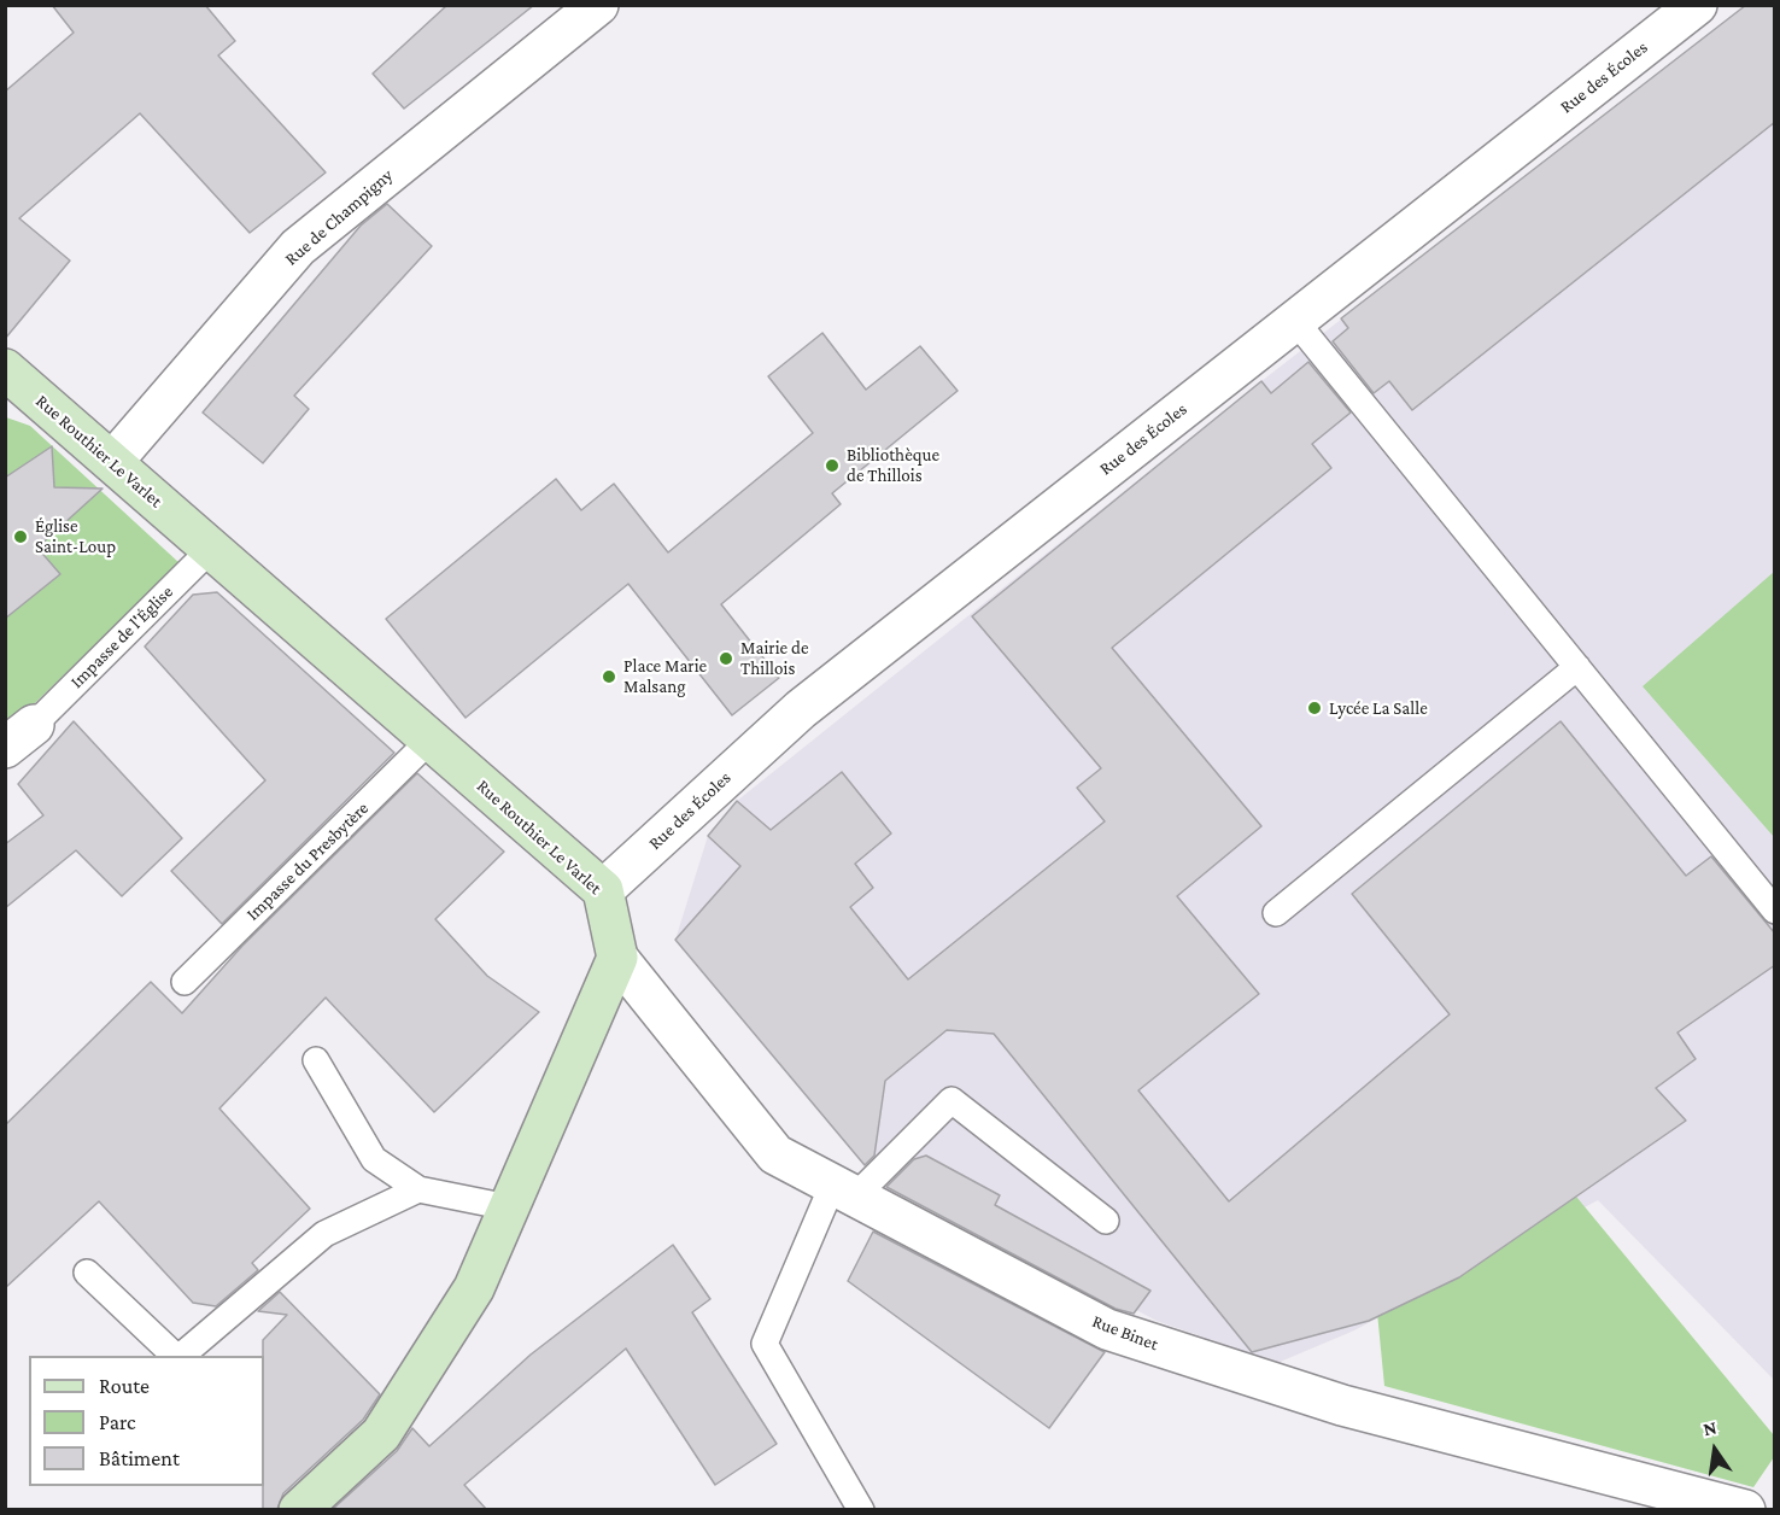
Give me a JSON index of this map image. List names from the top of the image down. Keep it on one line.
{"streets":{"street":["Rue des Écoles","Rue de Champigny","Rue Routhier Le Varlet","Rue Binet"],"lane":["Impasse de l'Église","Impasse du Presbytère"]},"crossings":[["Rue des Écoles","Rue Routhier Le Varlet"],["Rue de Champigny","Rue Routhier Le Varlet"],["Rue Routhier Le Varlet","Impasse de l'Église"],["Rue Routhier Le Varlet","Impasse du Presbytère"],["Rue Routhier Le Varlet","Rue Binet"]],"places":["Bibliothèque de Thillois","Église Saint-Loup","Mairie de Thillois","Place Marie Malsang","Lycée La Salle"],"legend":["Route","Parc","Bâtiment"],"north":"top"}
